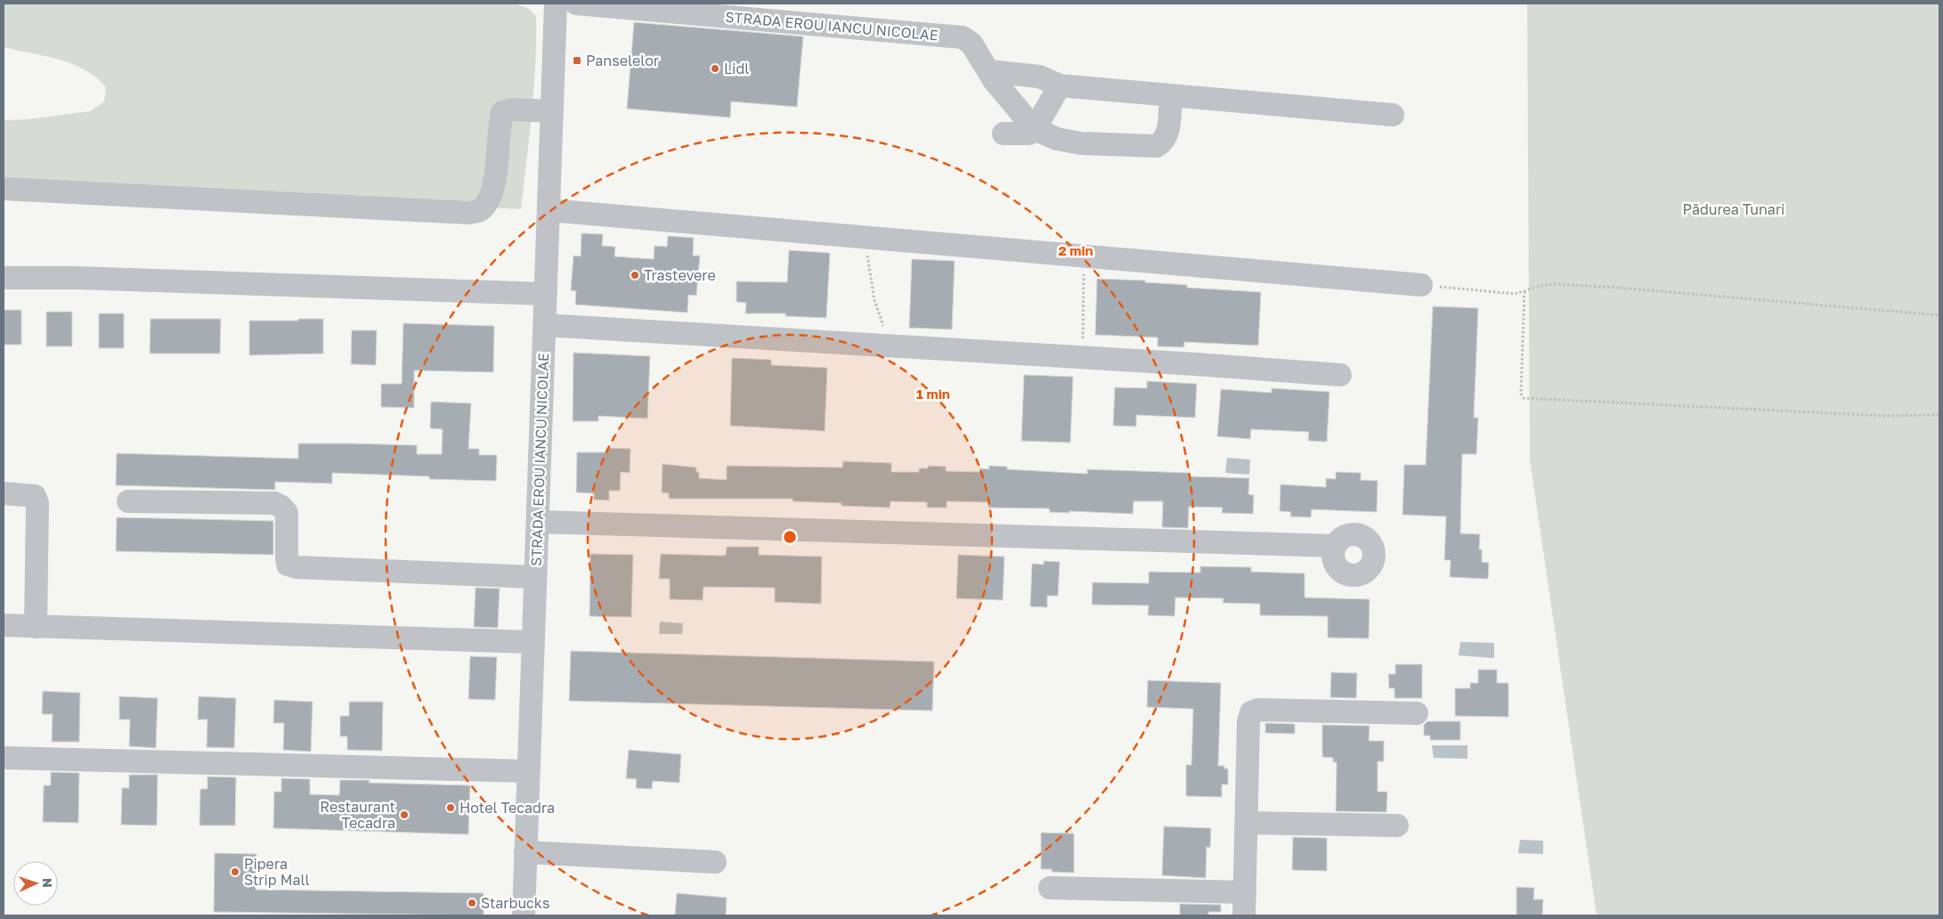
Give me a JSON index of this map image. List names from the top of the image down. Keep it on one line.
{"streets":{"street":["STRADA EROU IANCU NICOLAE"]},"parks":["Pădurea Tunari"],"places":{"transit":["Panselelor"],"other":["Lidl","Trastevere","Hotel Tecadra","Restaurant Tecadra","Pipera Strip Mall","Starbucks"]},"north":"right","rings":["2 min","1 min"]}
